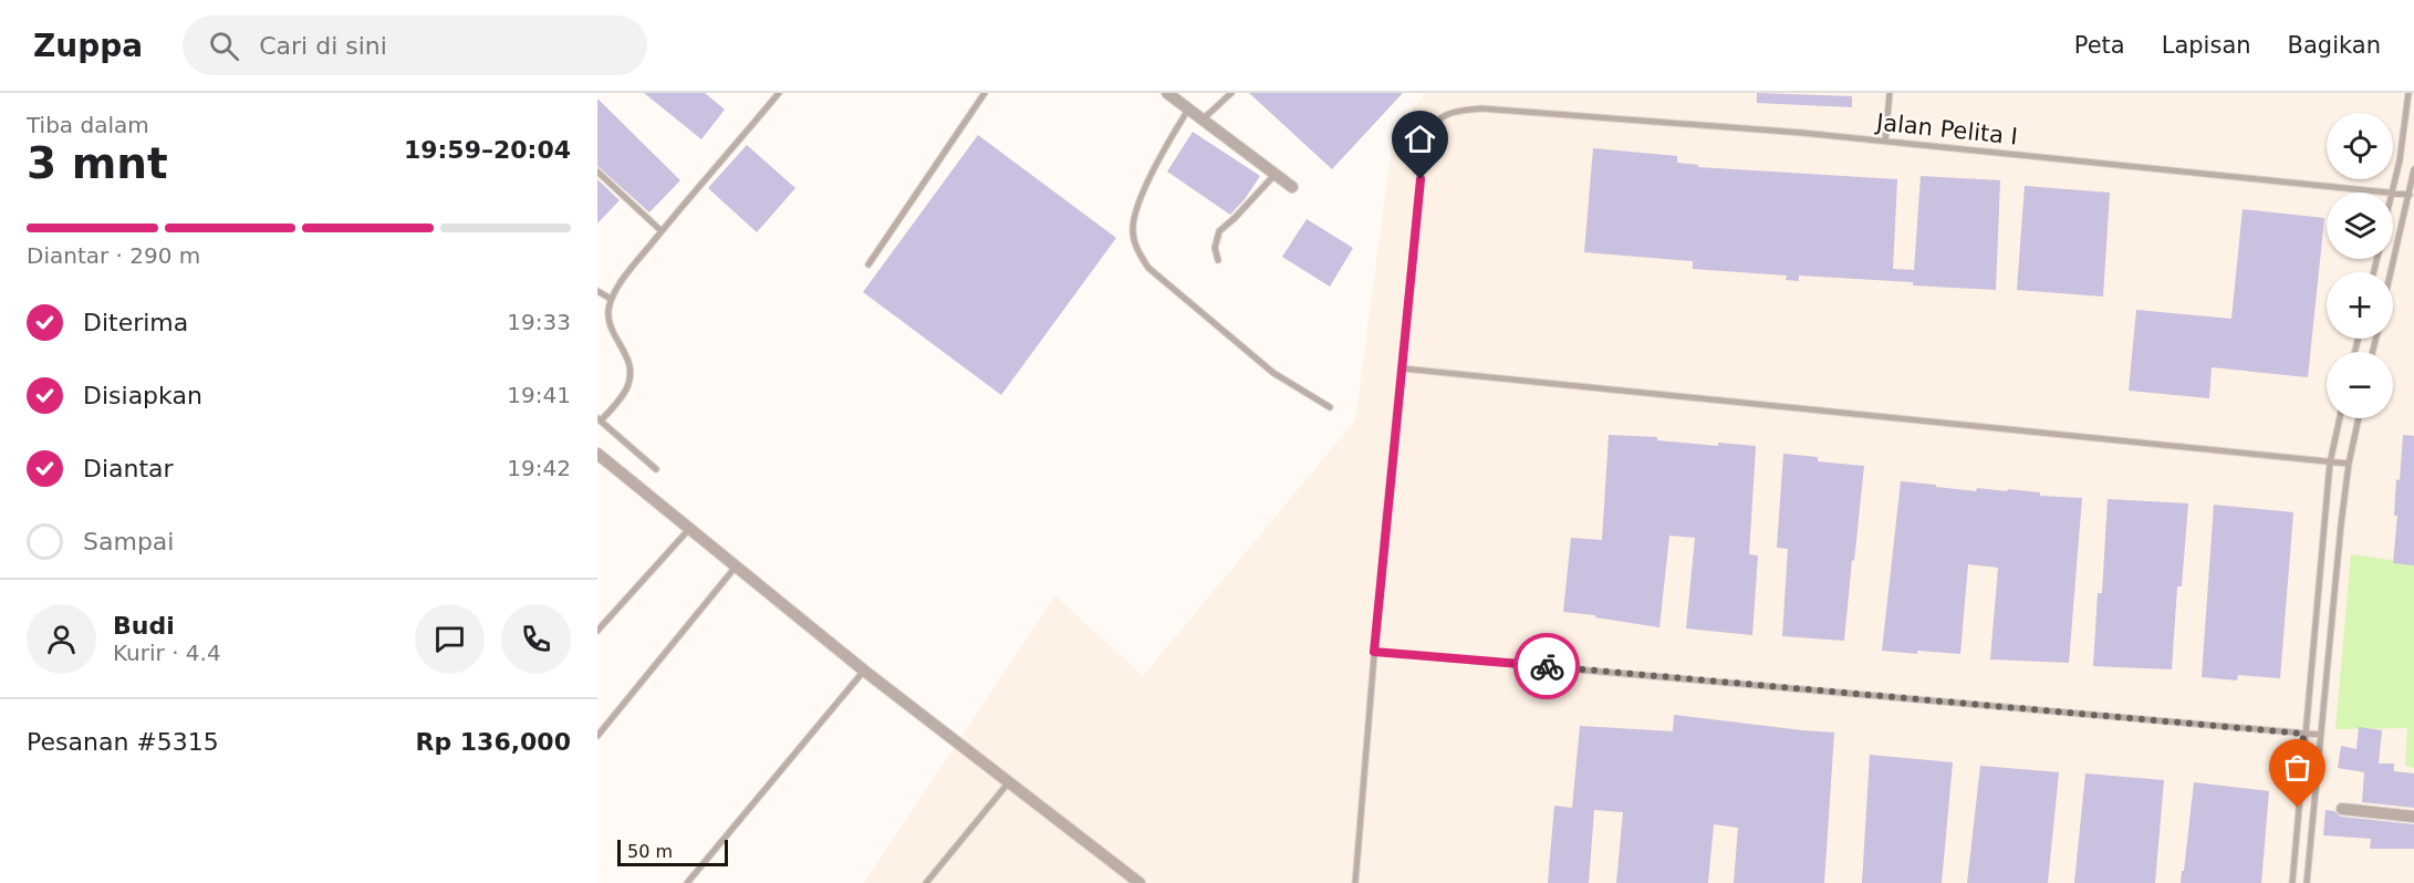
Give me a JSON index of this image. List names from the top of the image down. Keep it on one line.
{"streets":{"lane":["Jalan Pelita I"]},"scale_bar":"50 m","page":{"header":"Zuppa","search":"Cari di sini","nav":["Peta","Lapisan","Bagikan"],"heading":["3 mnt","Tiba dalam","19:59–20:04"],"panel":["Budi","Kurir · 4.4","Pesanan #5315","Rp 136,000"],"map_buttons":["+","−"],"bar":"Diantar · 290 m","list":[["Diterima","19:33"],["Disiapkan","19:41"],["Diantar","19:42"],"Sampai"],"scale":"50 m"}}
